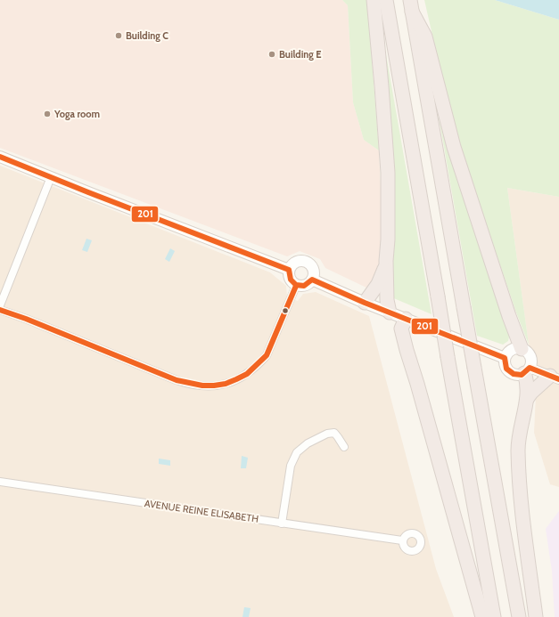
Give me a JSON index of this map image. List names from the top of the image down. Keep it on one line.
{"streets":{"street":["AVENUE REINE ELISABETH"]},"places":["Building C","Building E","Yoga room"],"lines":["transit line 201"]}
